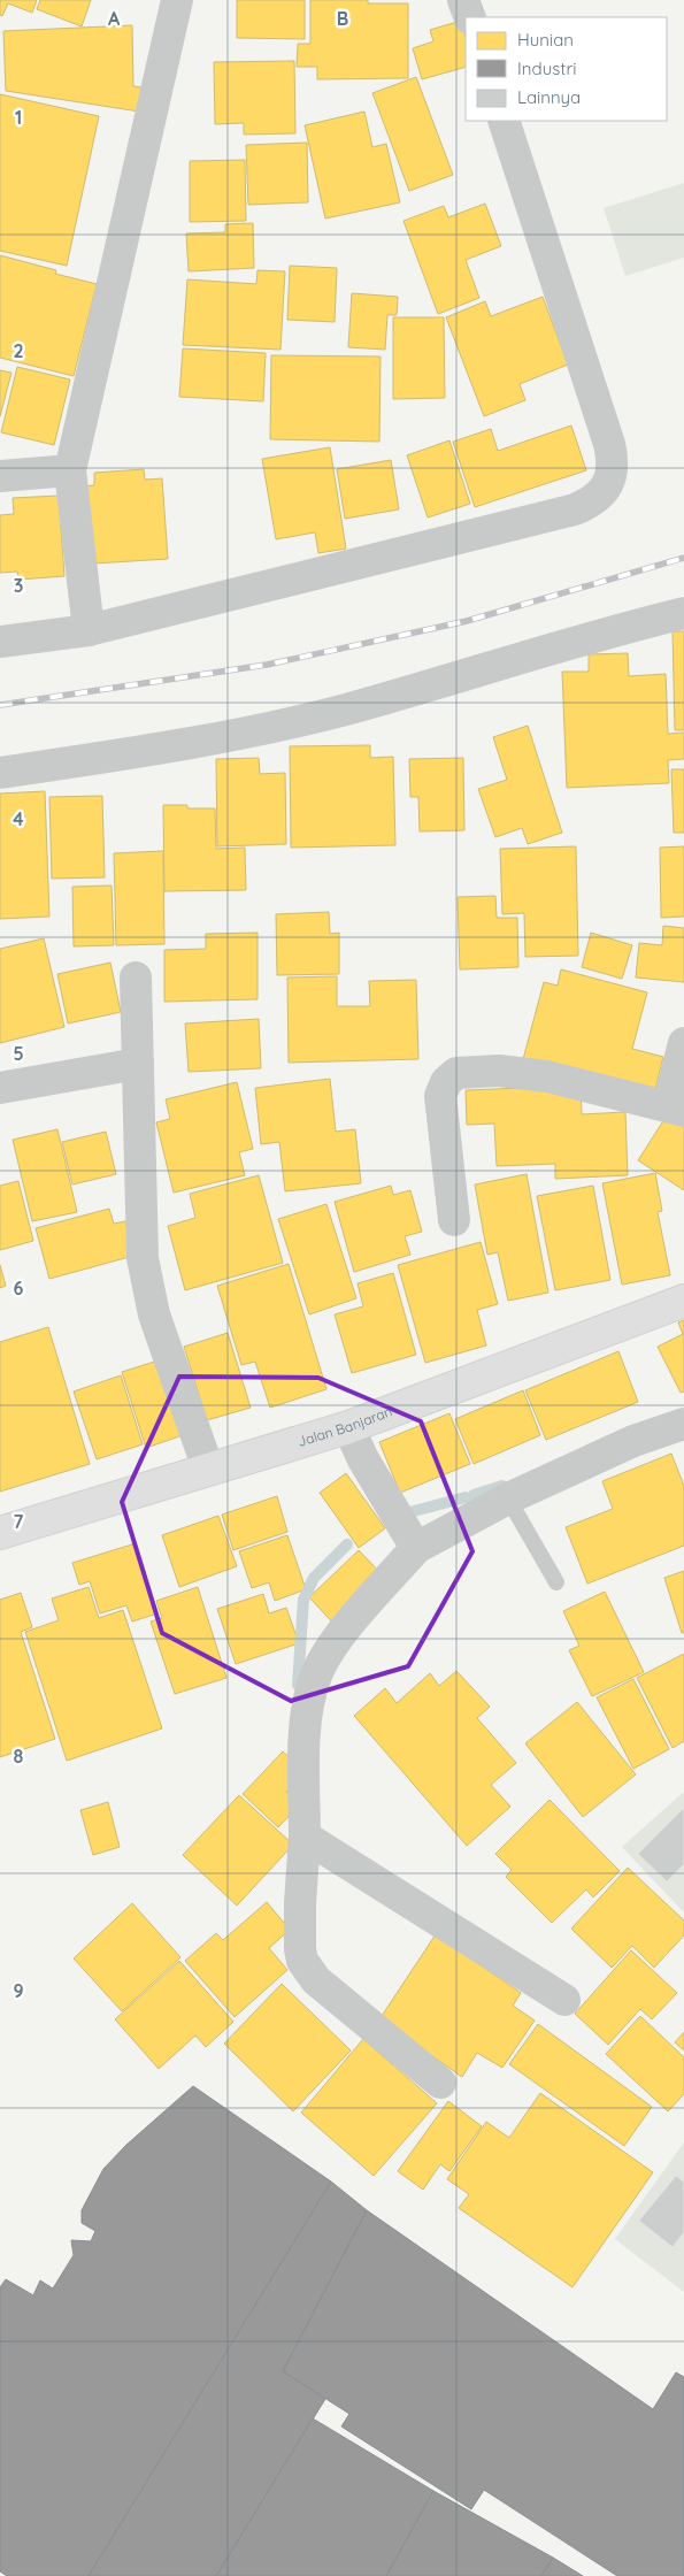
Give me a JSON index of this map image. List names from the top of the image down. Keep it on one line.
{"streets":{"street":["Jalan Banjaran"]},"legend":["Hunian","Industri","Lainnya"],"grid":{"columns":["A","B"],"rows":["1","2","3","4","5","6","7","8","9"]}}
